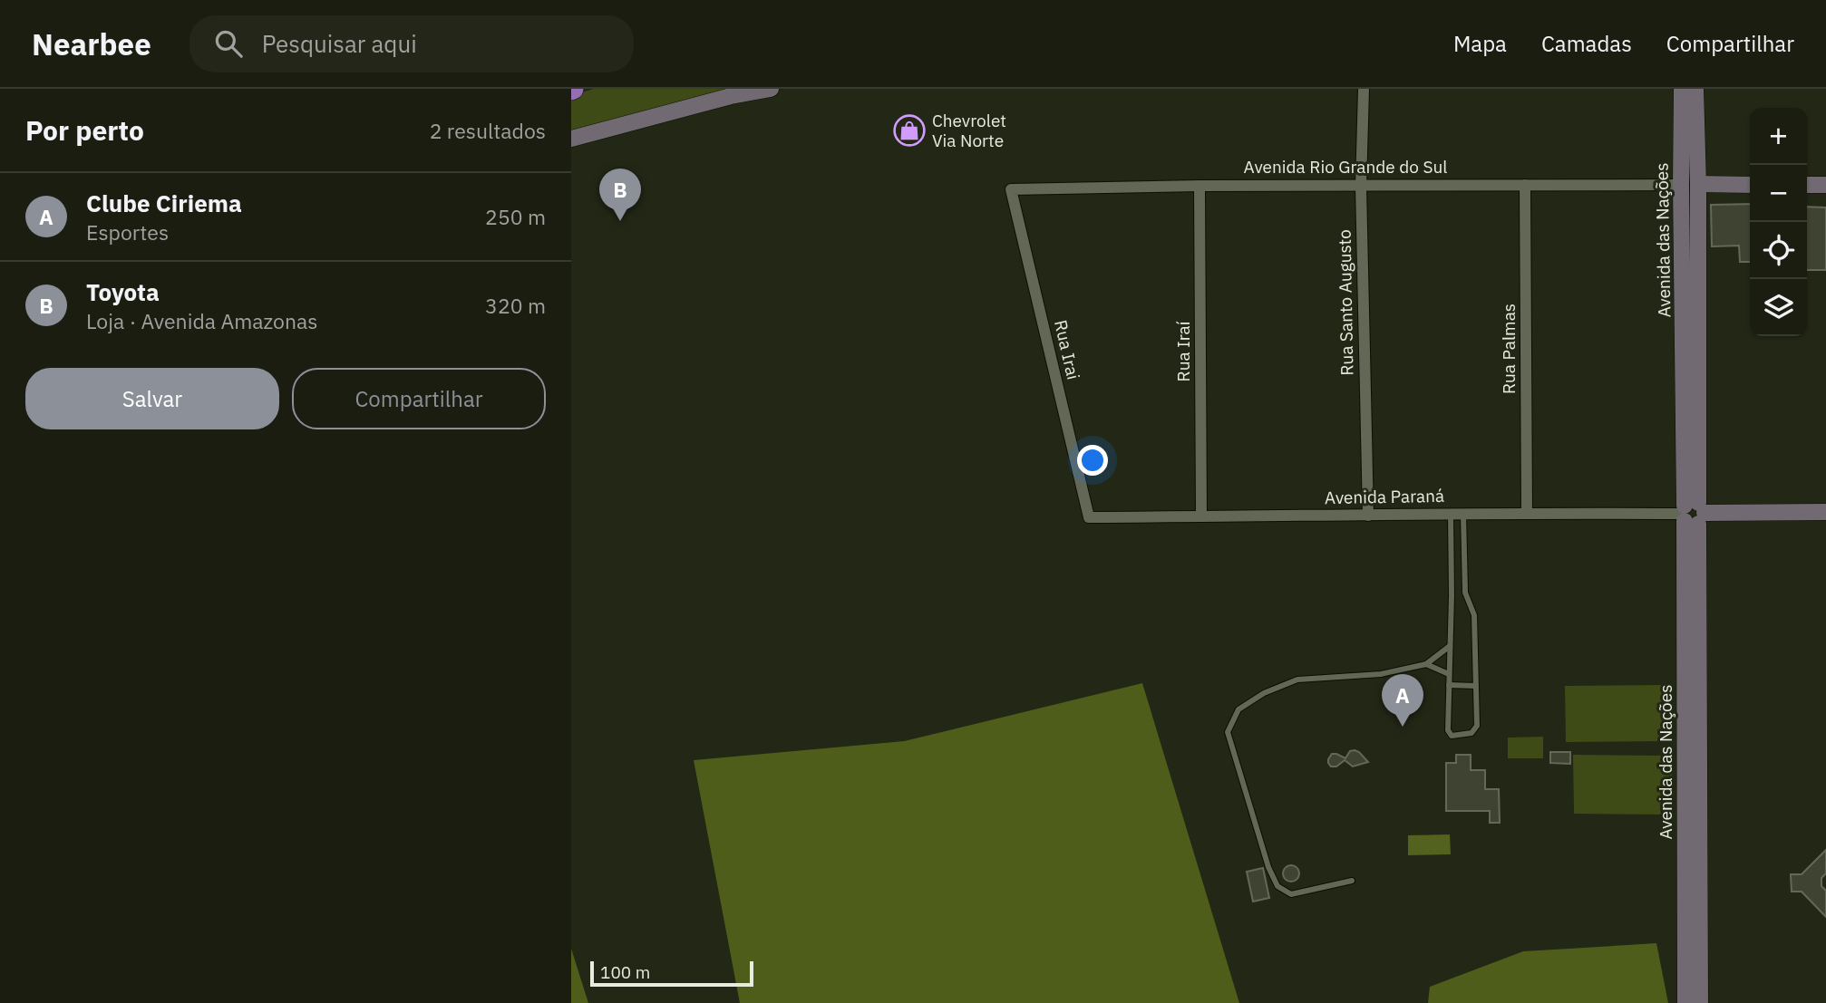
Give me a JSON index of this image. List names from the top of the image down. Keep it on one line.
{"streets":{"main road":["Avenida das Nações","Avenida Paraná"],"street":["Avenida Rio Grande do Sul","Rua Santo Augusto","Rua Palmas","Rua Irai","Rua Iraí"]},"crossings":[["Avenida Rio Grande do Sul","Avenida das Nações"],["Avenida Rio Grande do Sul","Rua Santo Augusto"],["Avenida Rio Grande do Sul","Rua Palmas"],["Avenida Rio Grande do Sul","Rua Irai"],["Avenida Rio Grande do Sul","Rua Iraí"],["Avenida das Nações","Avenida Paraná"],["Rua Santo Augusto","Avenida Paraná"],["Rua Palmas","Avenida Paraná"],["Rua Irai","Avenida Paraná"],["Rua Iraí","Avenida Paraná"]],"places":{"shop":["Chevrolet Via Norte"]},"scale_bar":"100 m","page":{"header":"Nearbee","search":"Pesquisar aqui","nav":["Mapa","Camadas","Compartilhar"],"heading":["Por perto","2 resultados"],"map_buttons":["+","−"],"pins":["B","A"],"list":[{"mark":"A","name":"Clube Ciriema","note":"Esportes","value":"250 m"},{"mark":"B","name":"Toyota","note":"Loja · Avenida Amazonas","value":"320 m"}],"buttons":["Salvar","Compartilhar"],"scale":"100 m"}}
